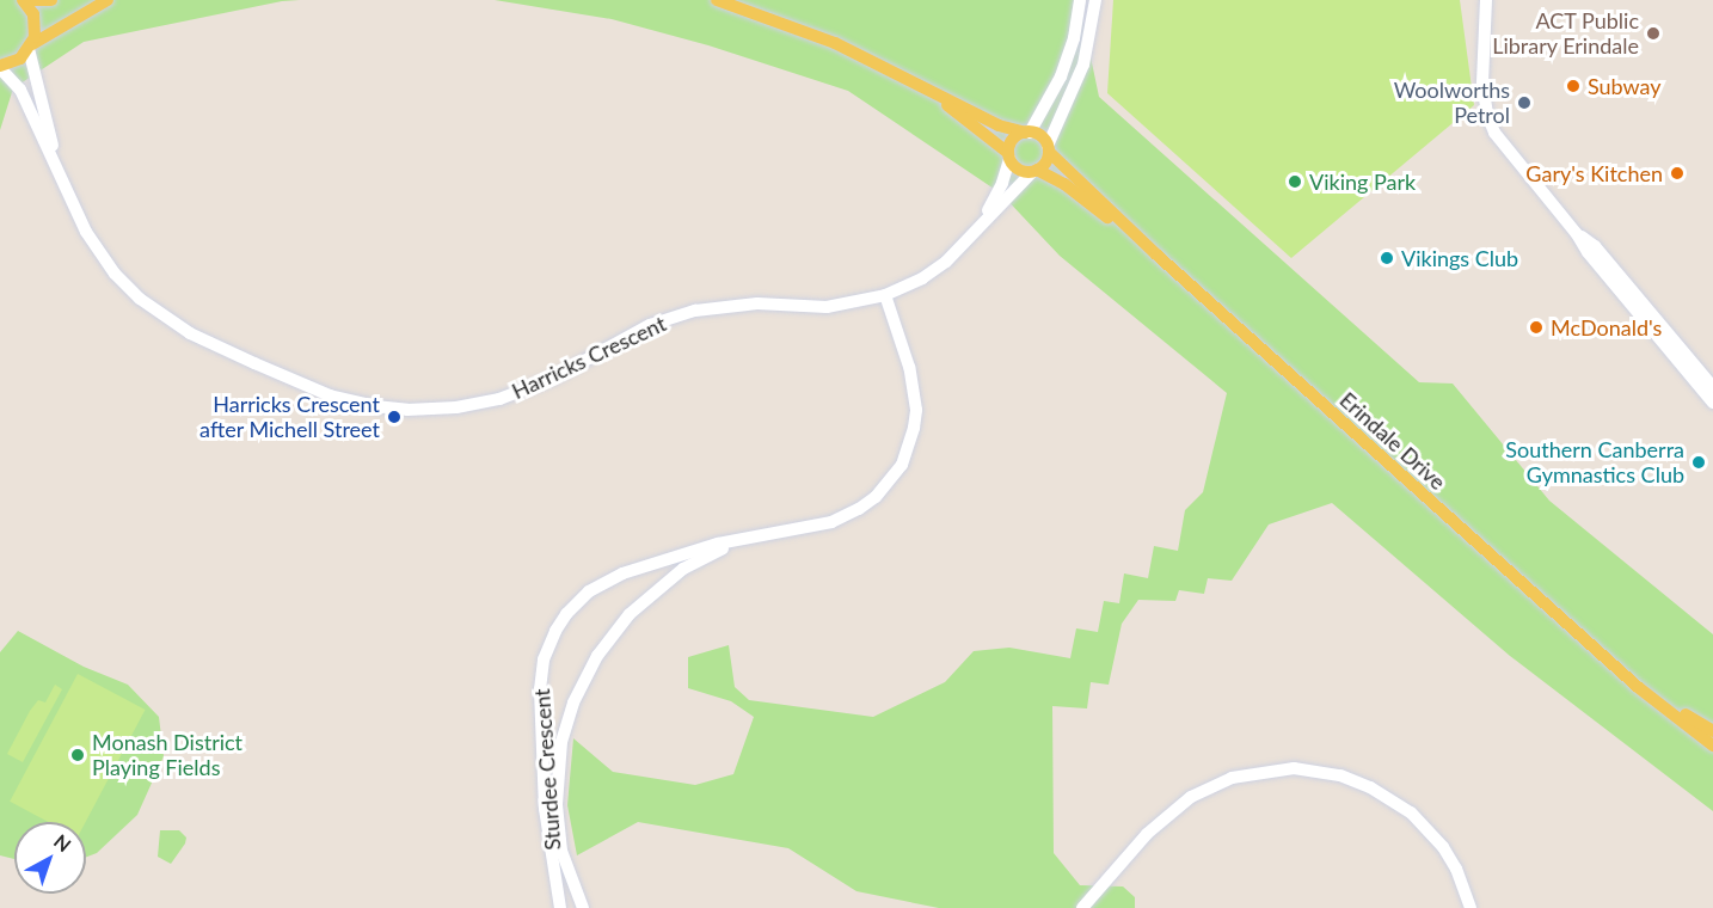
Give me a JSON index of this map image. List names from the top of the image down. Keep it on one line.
{"streets":{"main road":["Erindale Drive"],"street":["Harricks Crescent","Sturdee Crescent"]},"crossings":[["Harricks Crescent","Erindale Drive"],["Harricks Crescent","Sturdee Crescent"]],"places":["ACT Public Library Erindale","Subway","Woolworths Petrol","Gary's Kitchen","Viking Park","Vikings Club","McDonald's","Harricks Crescent after Michell Street","Southern Canberra Gymnastics Club","Monash District Playing Fields"],"north":"top right"}
